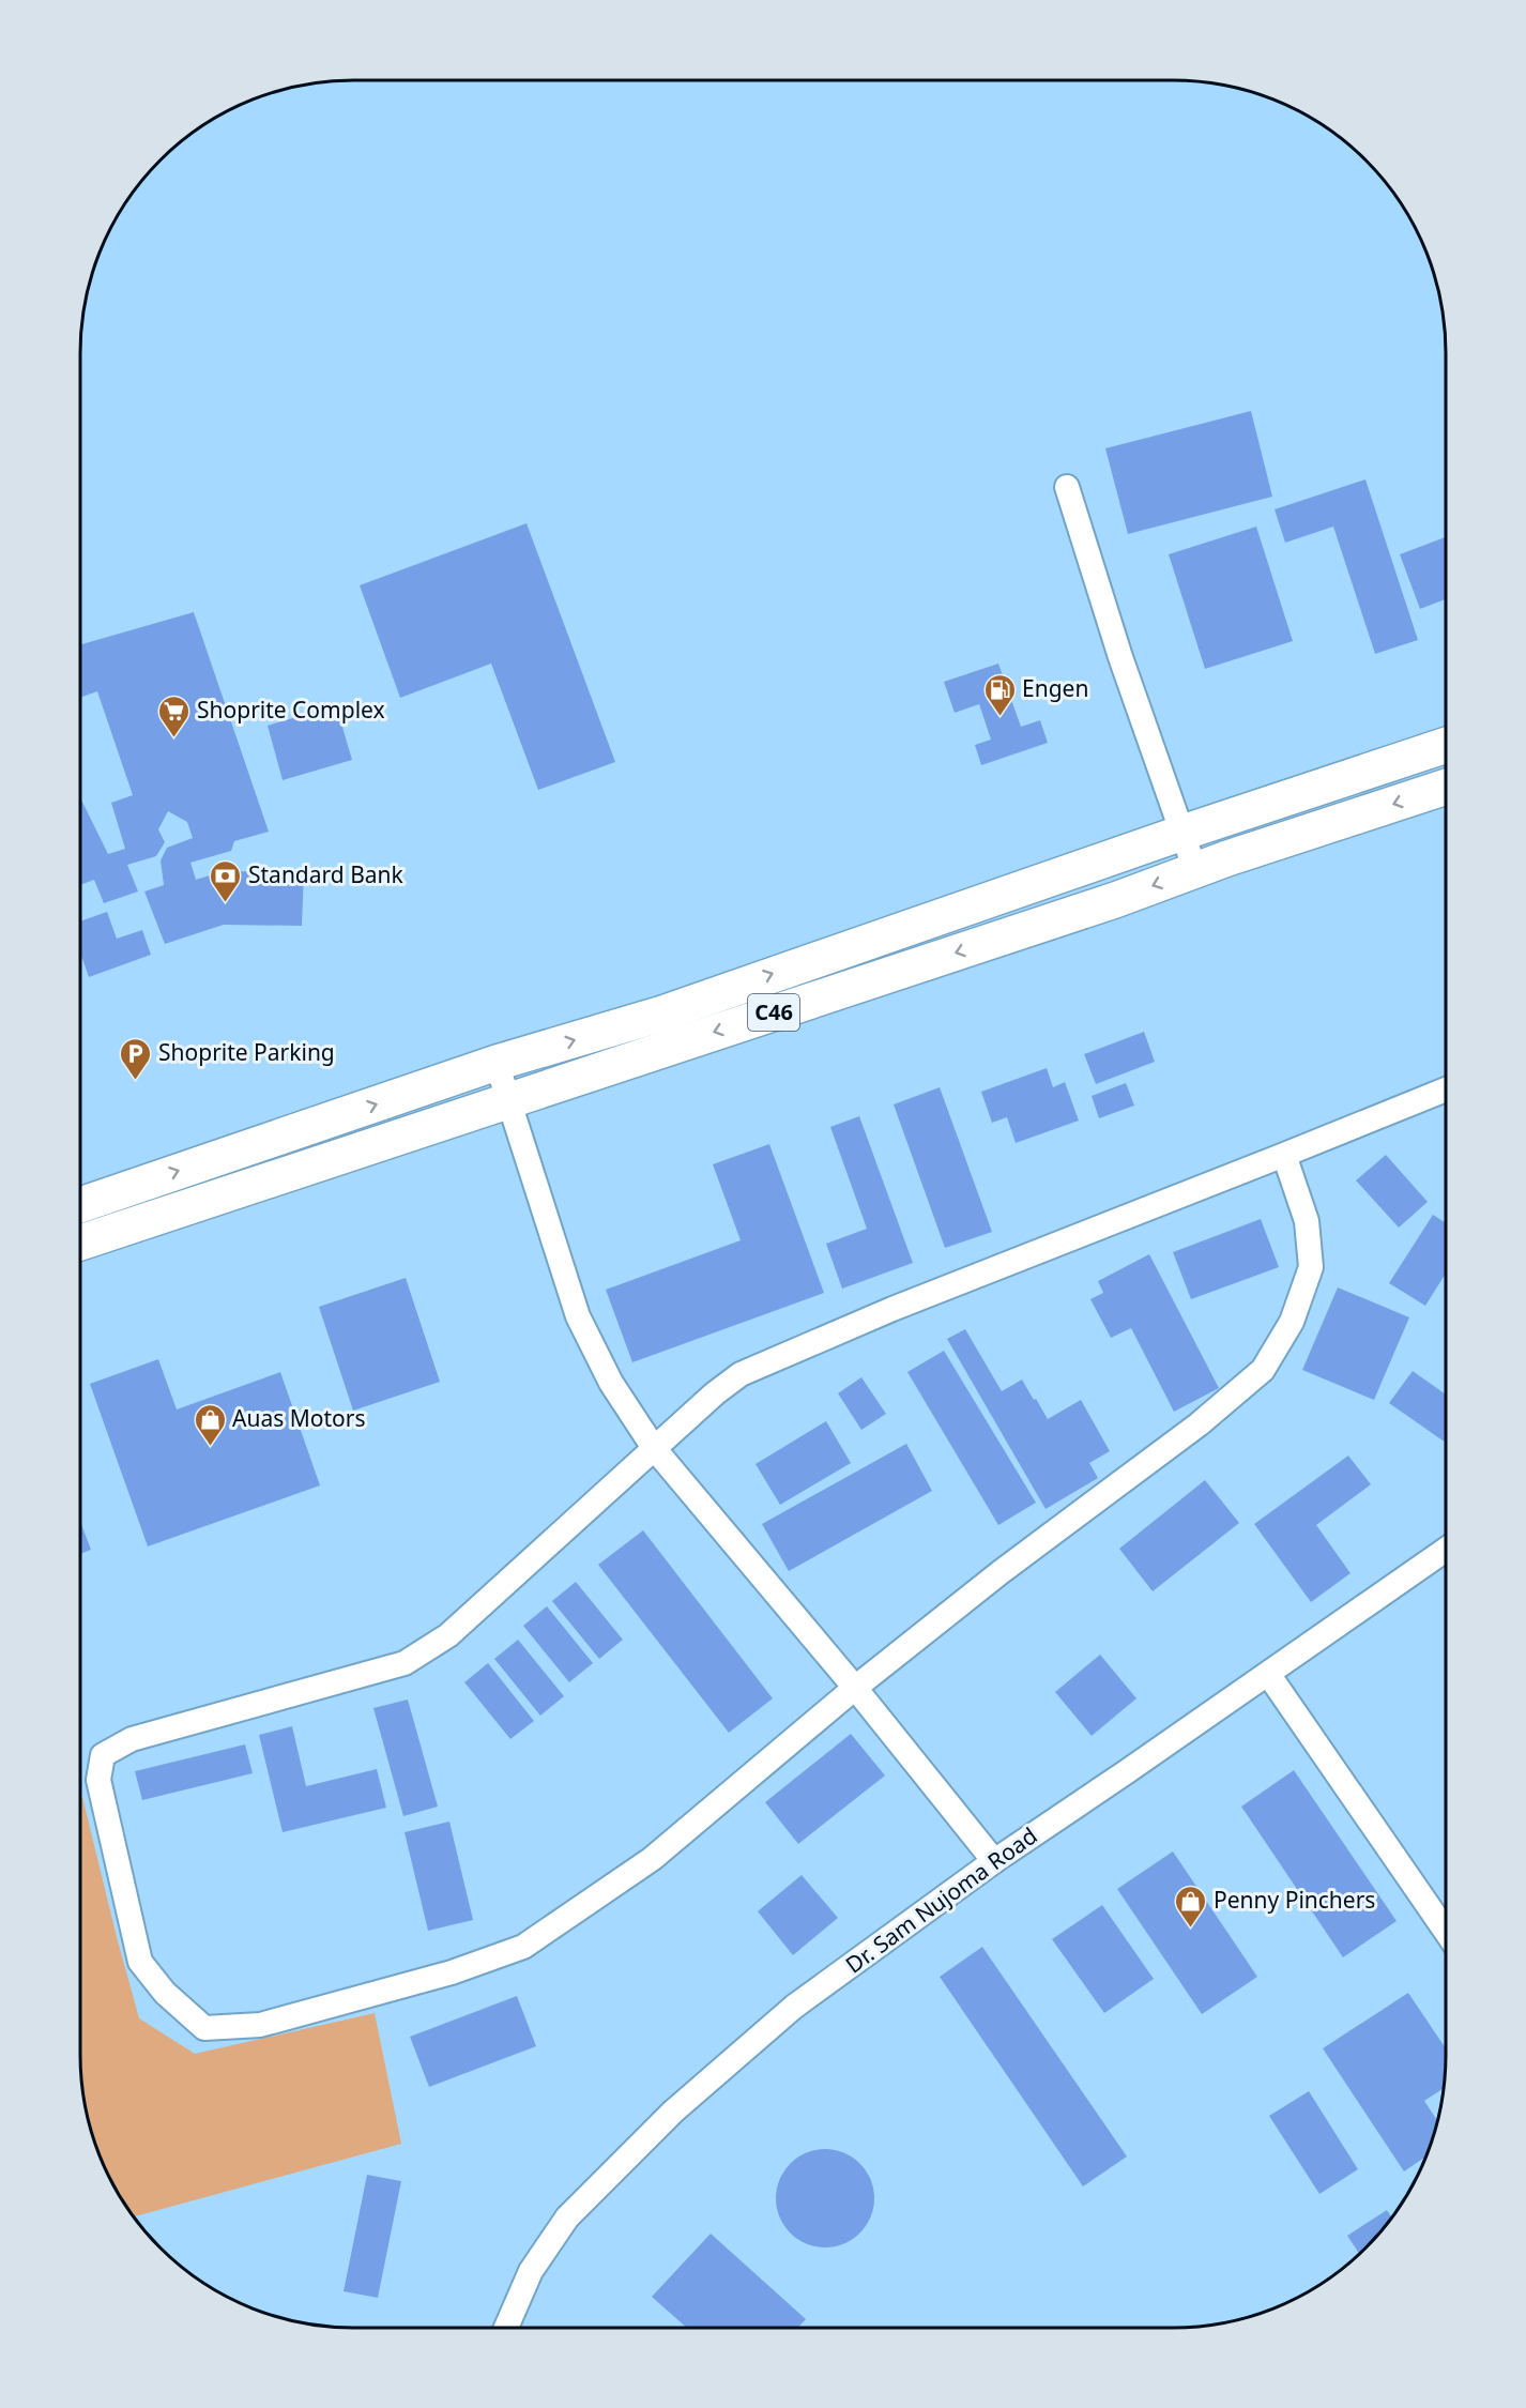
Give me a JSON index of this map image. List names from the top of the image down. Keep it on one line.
{"streets":{"main road":["C46"],"street":["Dr. Sam Nujoma Road"]},"places":{"fuel station":["Engen"],"supermarket":["Shoprite Complex"],"bank":["Standard Bank"],"parking":["Shoprite Parking"],"shop":["Auas Motors","Penny Pinchers"]}}
